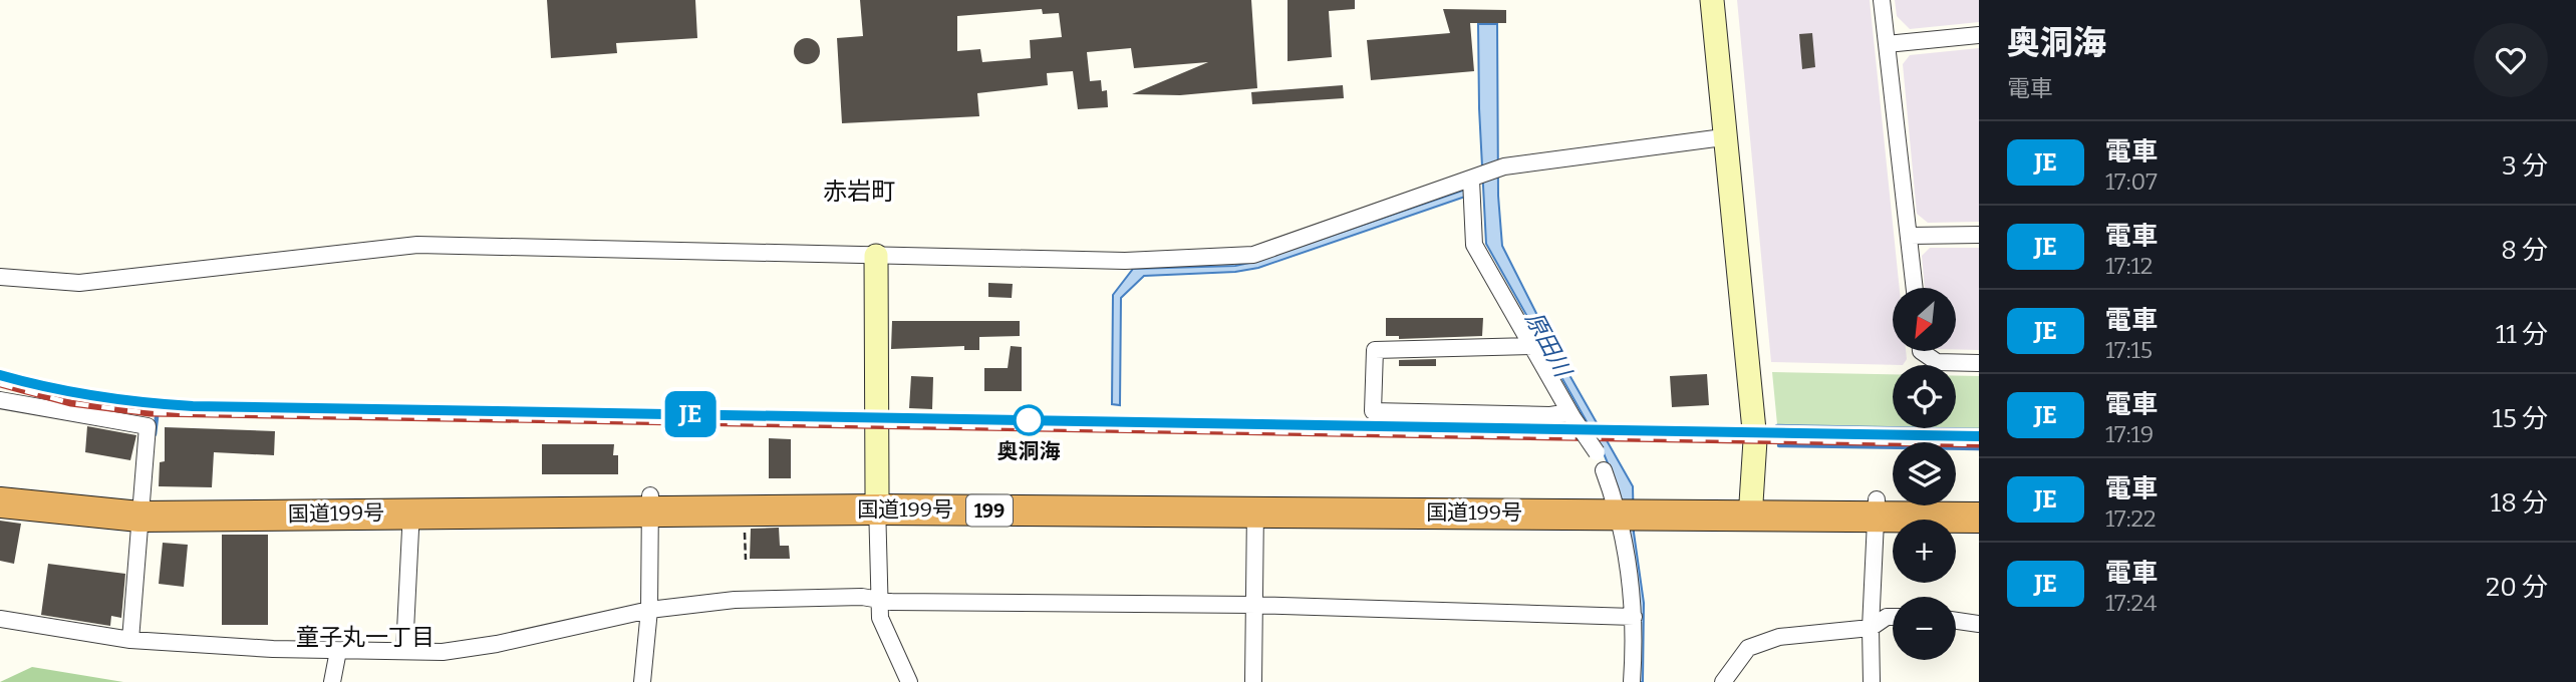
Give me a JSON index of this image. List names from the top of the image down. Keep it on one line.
{"streets":{"highway":["国道199号","199"]},"districts":["赤岩町","童子丸一丁目"],"water":["原田川"],"places":["奥洞海"],"north":"bottom left","page":{"on_map":"JE","heading":["奥洞海","電車"],"list":[{"mark":"JE","name":"電車","note":"17:07","value":"3 分"},{"mark":"JE","name":"電車","note":"17:12","value":"8 分"},{"mark":"JE","name":"電車","note":"17:15","value":"11 分"},{"mark":"JE","name":"電車","note":"17:19","value":"15 分"},{"mark":"JE","name":"電車","note":"17:22","value":"18 分"},{"mark":"JE","name":"電車","note":"17:24","value":"20 分"}],"map_buttons":["+","−"]}}
